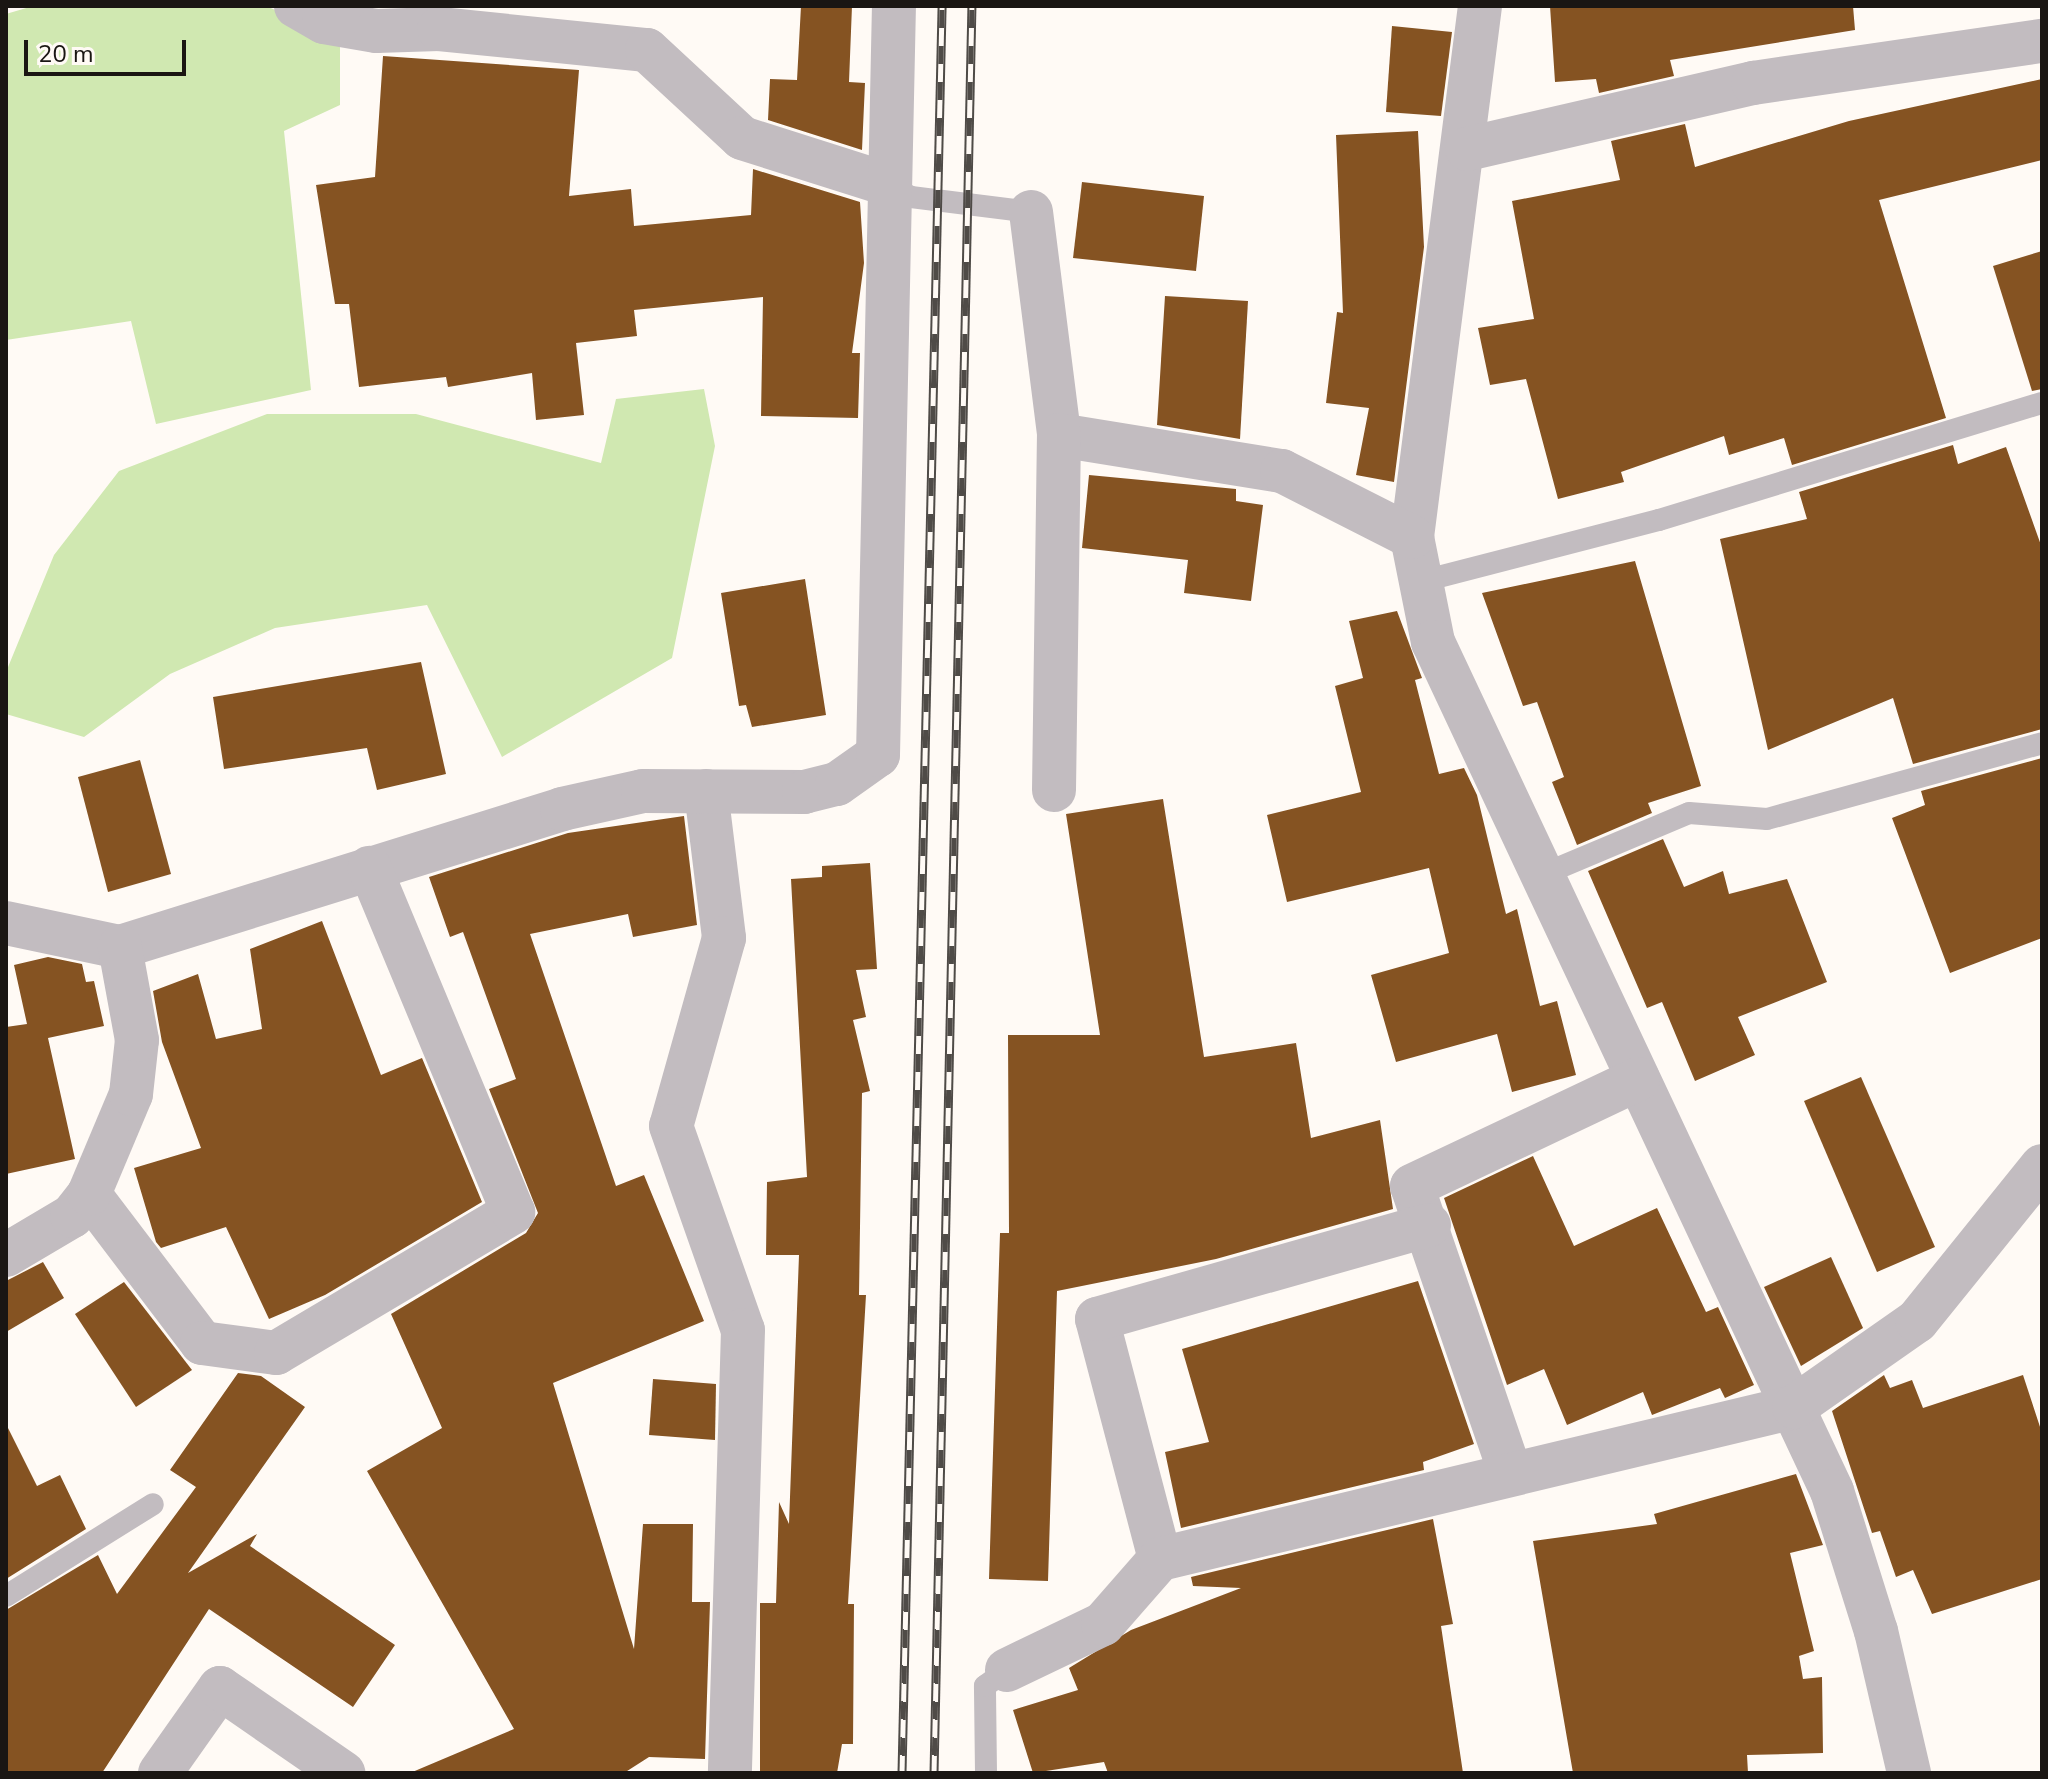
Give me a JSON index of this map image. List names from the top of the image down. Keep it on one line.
{"scale_bar":"20 m"}
